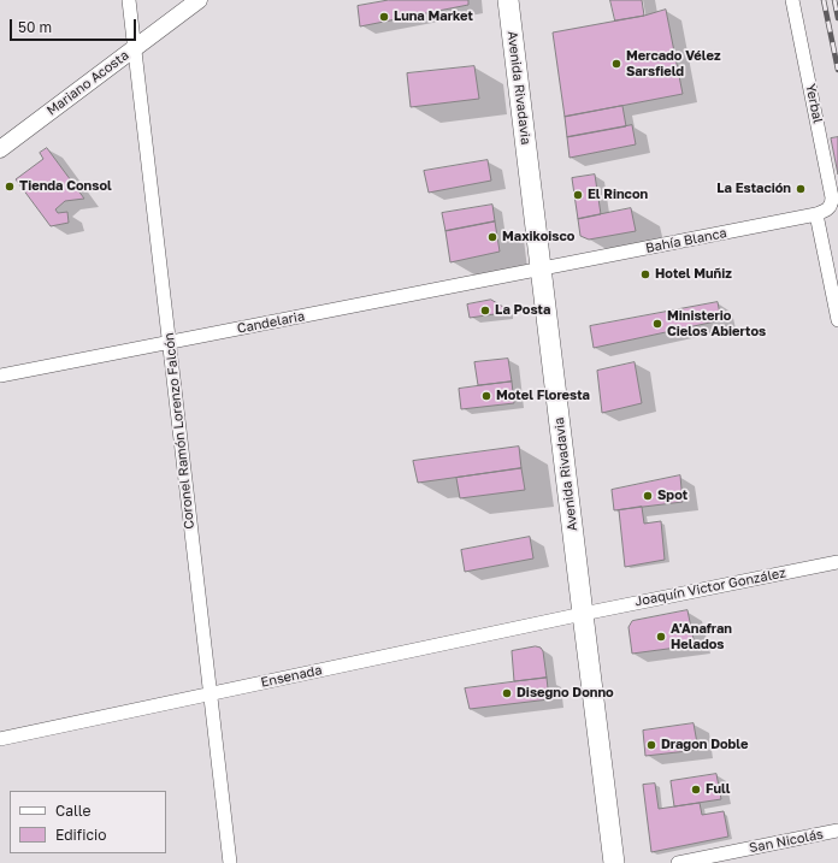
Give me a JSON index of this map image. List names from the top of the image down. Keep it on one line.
{"streets":{"main road":["Avenida Rivadavia"],"street":["Mariano Acosta","Yerbal","Bahía Blanca","Candelaria","Coronel Ramón Lorenzo Falcón","Joaquín Victor González","Ensenada","San Nicolás"]},"crossings":[["Mariano Acosta","Coronel Ramón Lorenzo Falcón"],["Avenida Rivadavia","Bahía Blanca"],["Avenida Rivadavia","Candelaria"],["Avenida Rivadavia","Joaquín Victor González"],["Avenida Rivadavia","Ensenada"],["Yerbal","Bahía Blanca"],["Bahía Blanca","Candelaria"],["Candelaria","Coronel Ramón Lorenzo Falcón"],["Coronel Ramón Lorenzo Falcón","Ensenada"],["Joaquín Victor González","Ensenada"]],"places":["Luna Market","Mercado Vélez Sarsfield","Tienda Consol","La Estación","El Rincon","Maxikoisco","Hotel Muñiz","La Posta","Ministerio Cielos Abiertos","Motel Floresta","Spot","A'Anafran Helados","Disegno Donno","Dragon Doble","Full"],"legend":["Calle","Edificio"],"scale_bar":"50 m"}
